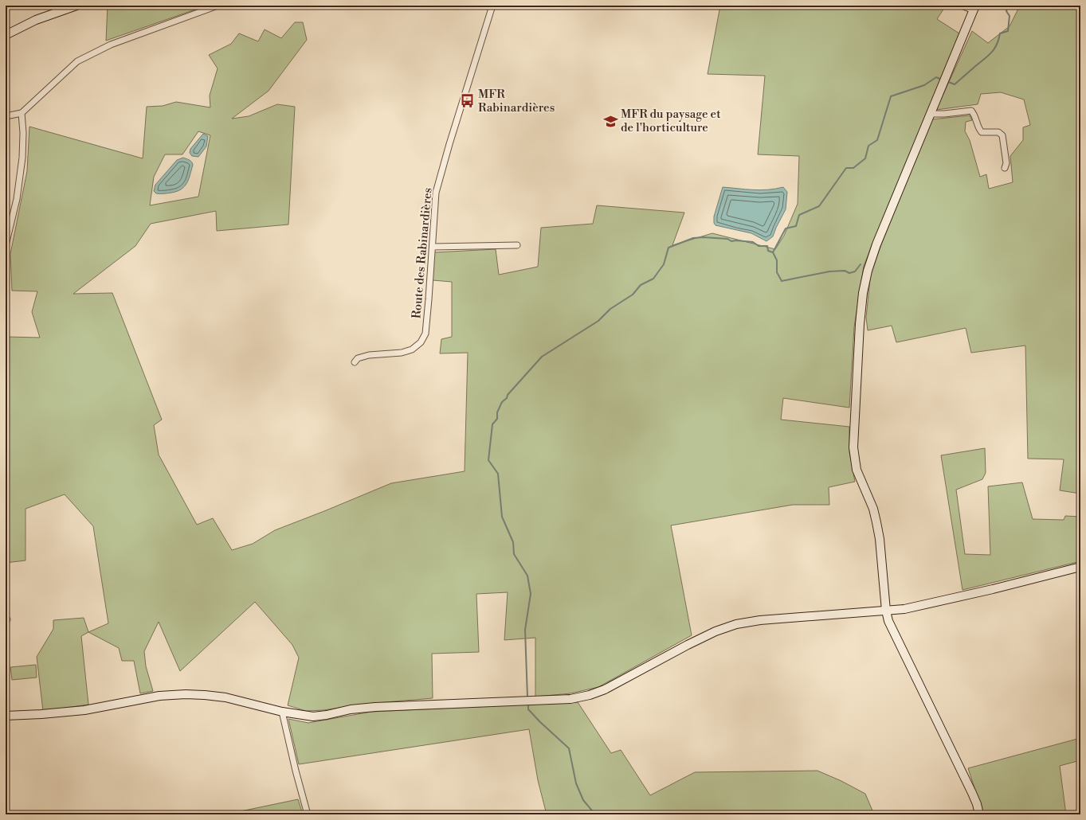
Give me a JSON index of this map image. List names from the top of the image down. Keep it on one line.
{"streets":{"street":["Route des Rabinardières"]},"places":{"bus stop":["MFR Rabinardières"],"school or university":["MFR du paysage et de l'horticulture"]}}
